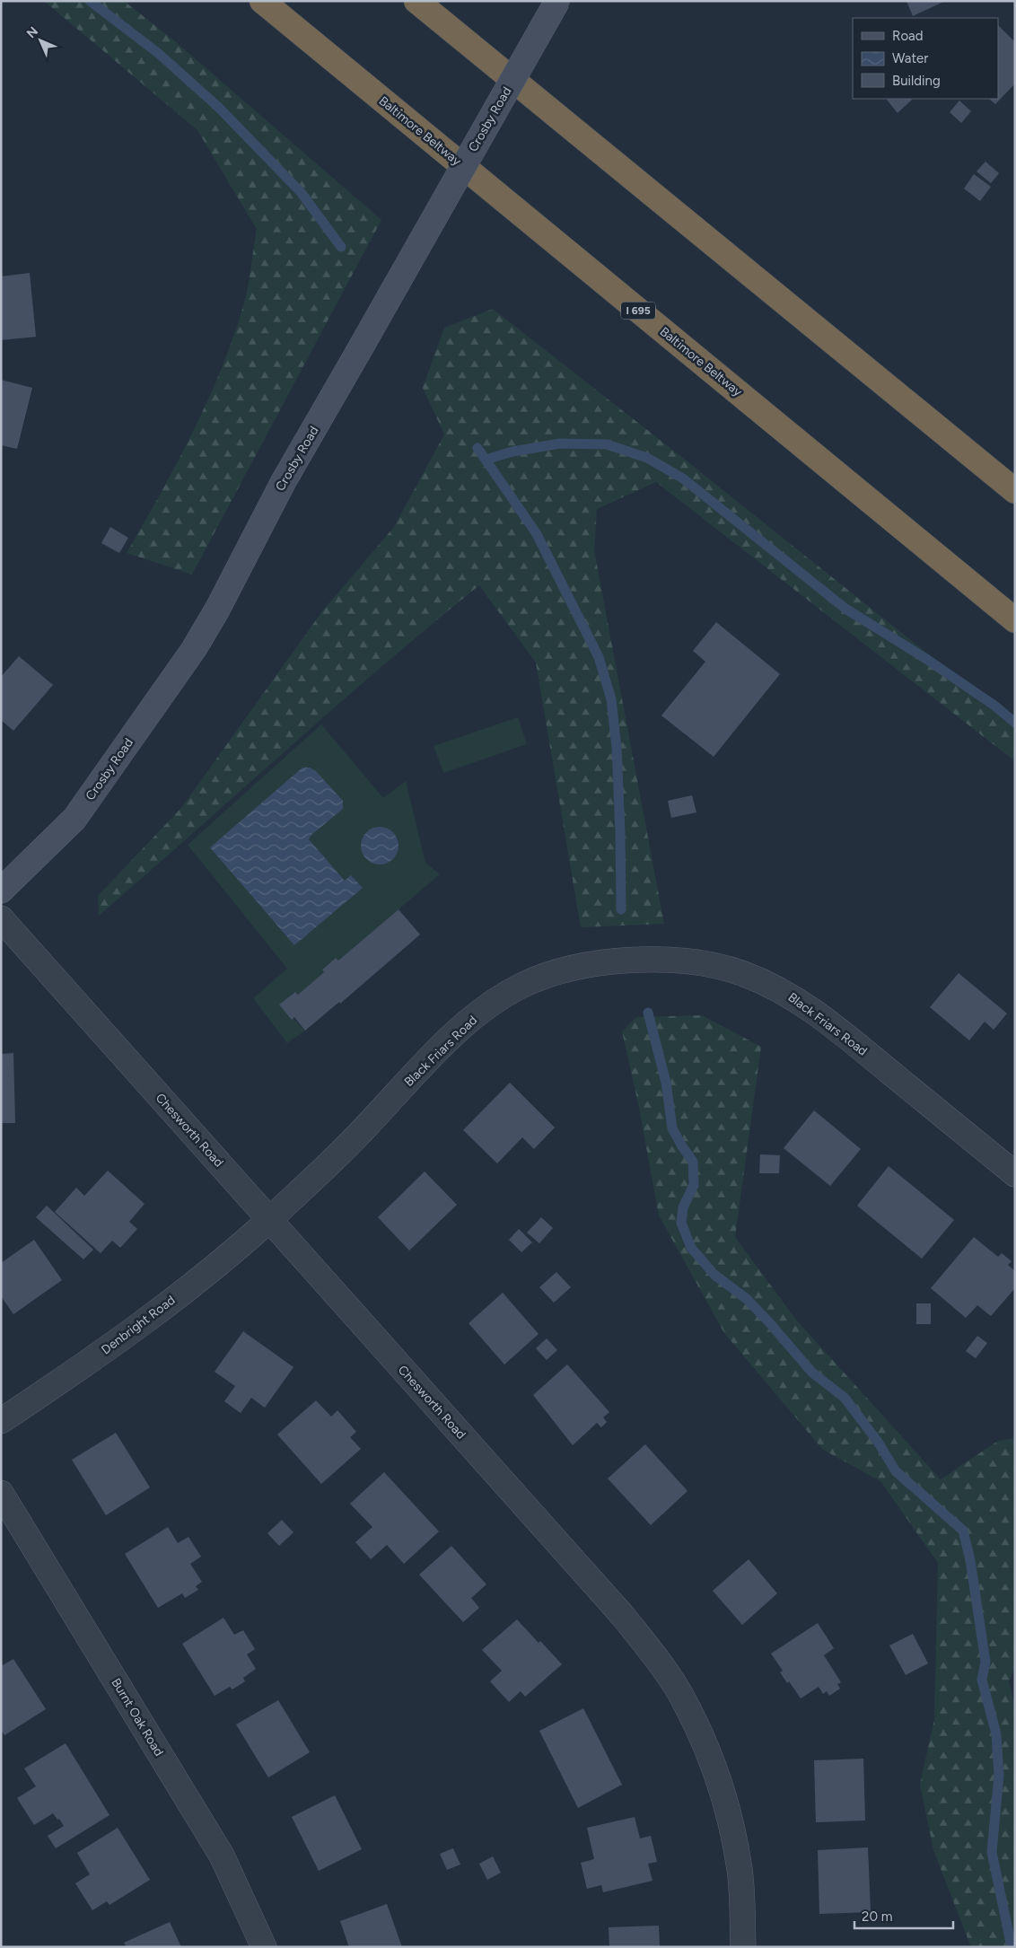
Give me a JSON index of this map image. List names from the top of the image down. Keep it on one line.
{"streets":{"highway":["Baltimore Beltway","I 695"],"main road":["Crosby Road"],"street":["Black Friars Road","Chesworth Road","Denbright Road","Burnt Oak Road"]},"crossings":[["Black Friars Road","Chesworth Road"],["Black Friars Road","Denbright Road"],["Chesworth Road","Denbright Road"]],"legend":["Road","Water","Building"],"scale_bar":"20 m","north":"top left"}
